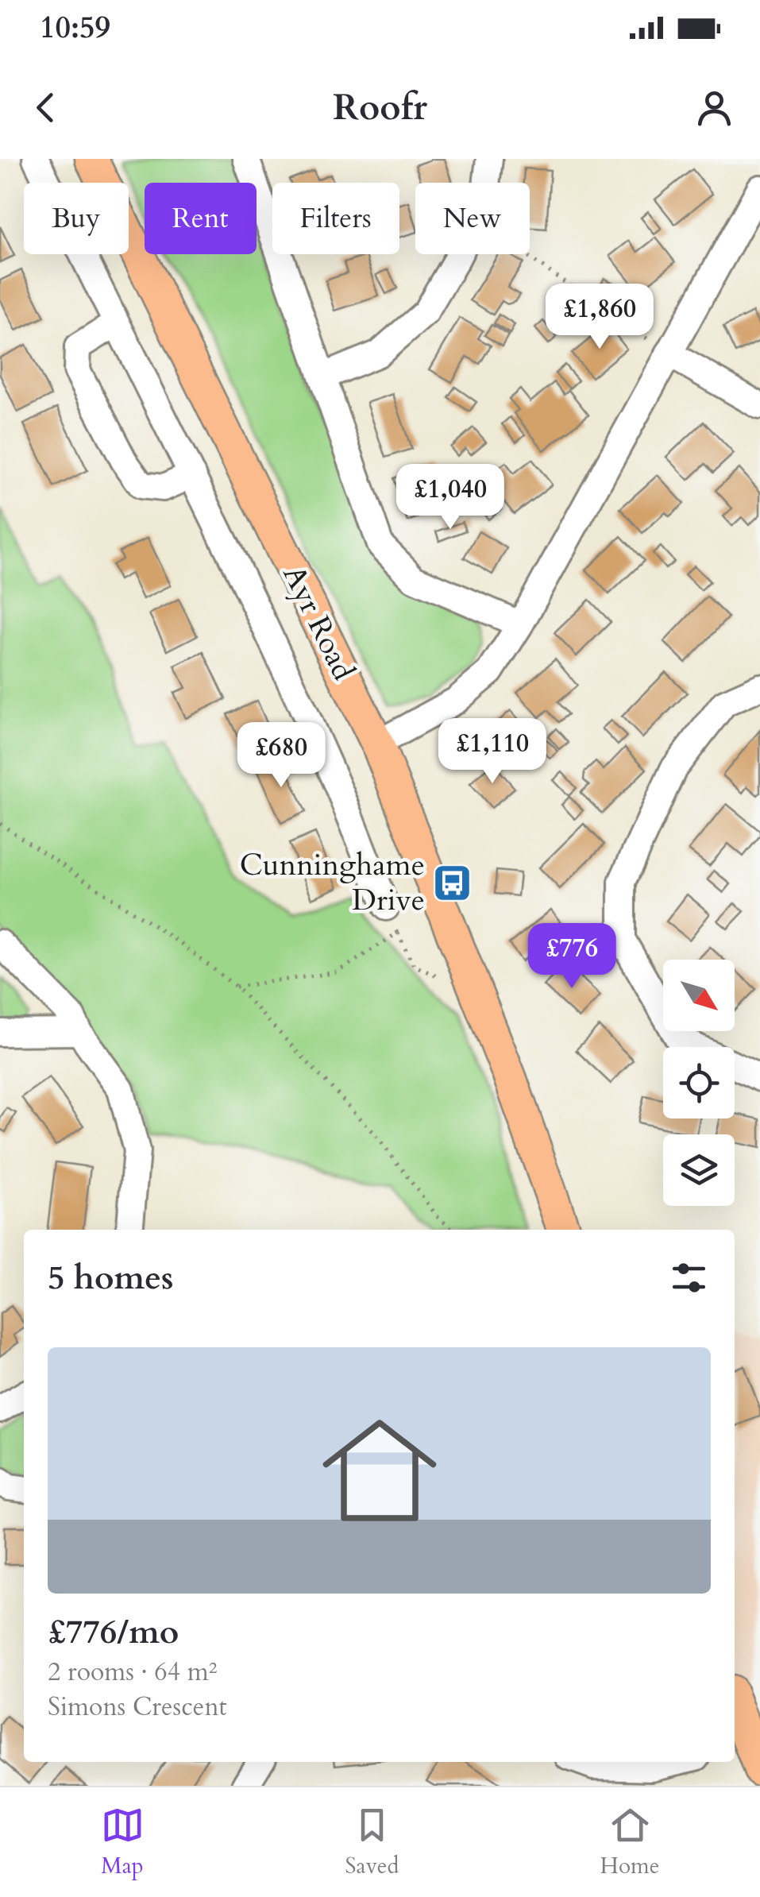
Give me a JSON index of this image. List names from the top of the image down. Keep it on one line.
{"streets":{"main road":["Ayr Road"]},"places":{"bus stop":["Cunninghame Drive"]},"north":"bottom right","page":{"status":"10:59","header":"Roofr","chip":["Buy","Rent","Filters","New"],"price":["£1,860","£1,040","£1,110","£680","£776"],"heading":"5 homes","list":[{"name":"£776/mo","note":"2 rooms · 64 m² · Simons Crescent"}],"tabs":["Map","Saved","Home"]}}
